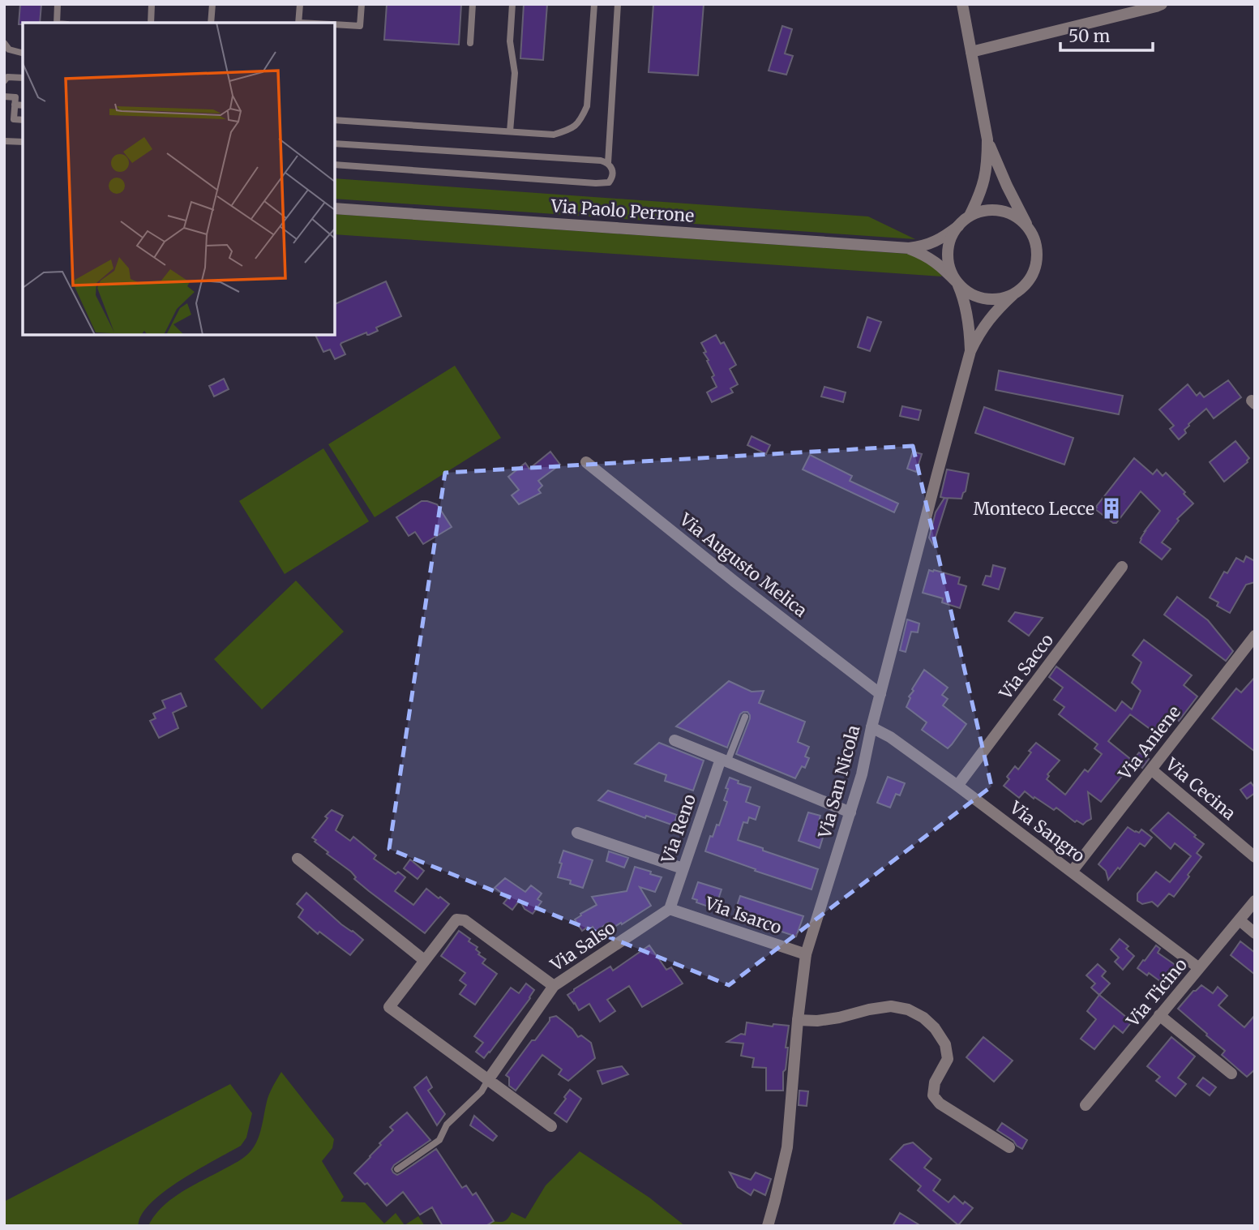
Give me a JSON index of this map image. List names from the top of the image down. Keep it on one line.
{"streets":{"street":["Via Paolo Perrone","Via Augusto Melica","Via Sacco","Via Aniene","Via San Nicola","Via Cecina","Via Reno","Via Sangro","Via Isarco","Via Salso","Via Ticino"]},"crossings":[["Via Paolo Perrone","Via San Nicola"],["Via Augusto Melica","Via San Nicola"],["Via Sacco","Via Sangro"],["Via Aniene","Via Cecina"],["Via Aniene","Via Sangro"],["Via San Nicola","Via Sangro"],["Via San Nicola","Via Isarco"],["Via Reno","Via Isarco"],["Via Reno","Via Salso"],["Via Sangro","Via Ticino"],["Via Isarco","Via Salso"]],"places":{"building":["Monteco Lecce"]},"scale_bar":"50 m"}
